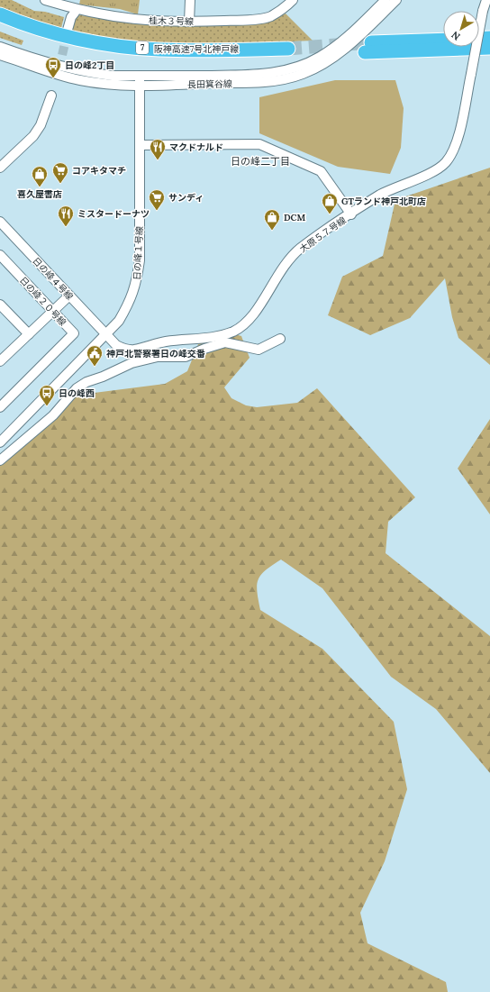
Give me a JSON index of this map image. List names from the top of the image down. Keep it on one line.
{"streets":{"highway":["7","阪神高速7号北神戸線"],"street":["桂木３号線","長田箕谷線","大原５７号線","日の峰１号線","日の峰４号線","日の峰２０号線"]},"crossings":[["長田箕谷線","日の峰１号線"],["大原５７号線","日の峰１号線"],["大原５７号線","日の峰４号線"],["日の峰１号線","日の峰４号線"]],"districts":["日の峰二丁目"],"places":{"bus stop":["日の峰2丁目","日の峰西"],"restaurant":["マクドナルド","ミスタードーナツ"],"supermarket":["コアキタマチ","サンディ"],"shop":["喜久屋書店","GTランド神戸北町店","DCM"],"public building":["神戸北警察署日の峰交番"]},"north":"bottom left"}
